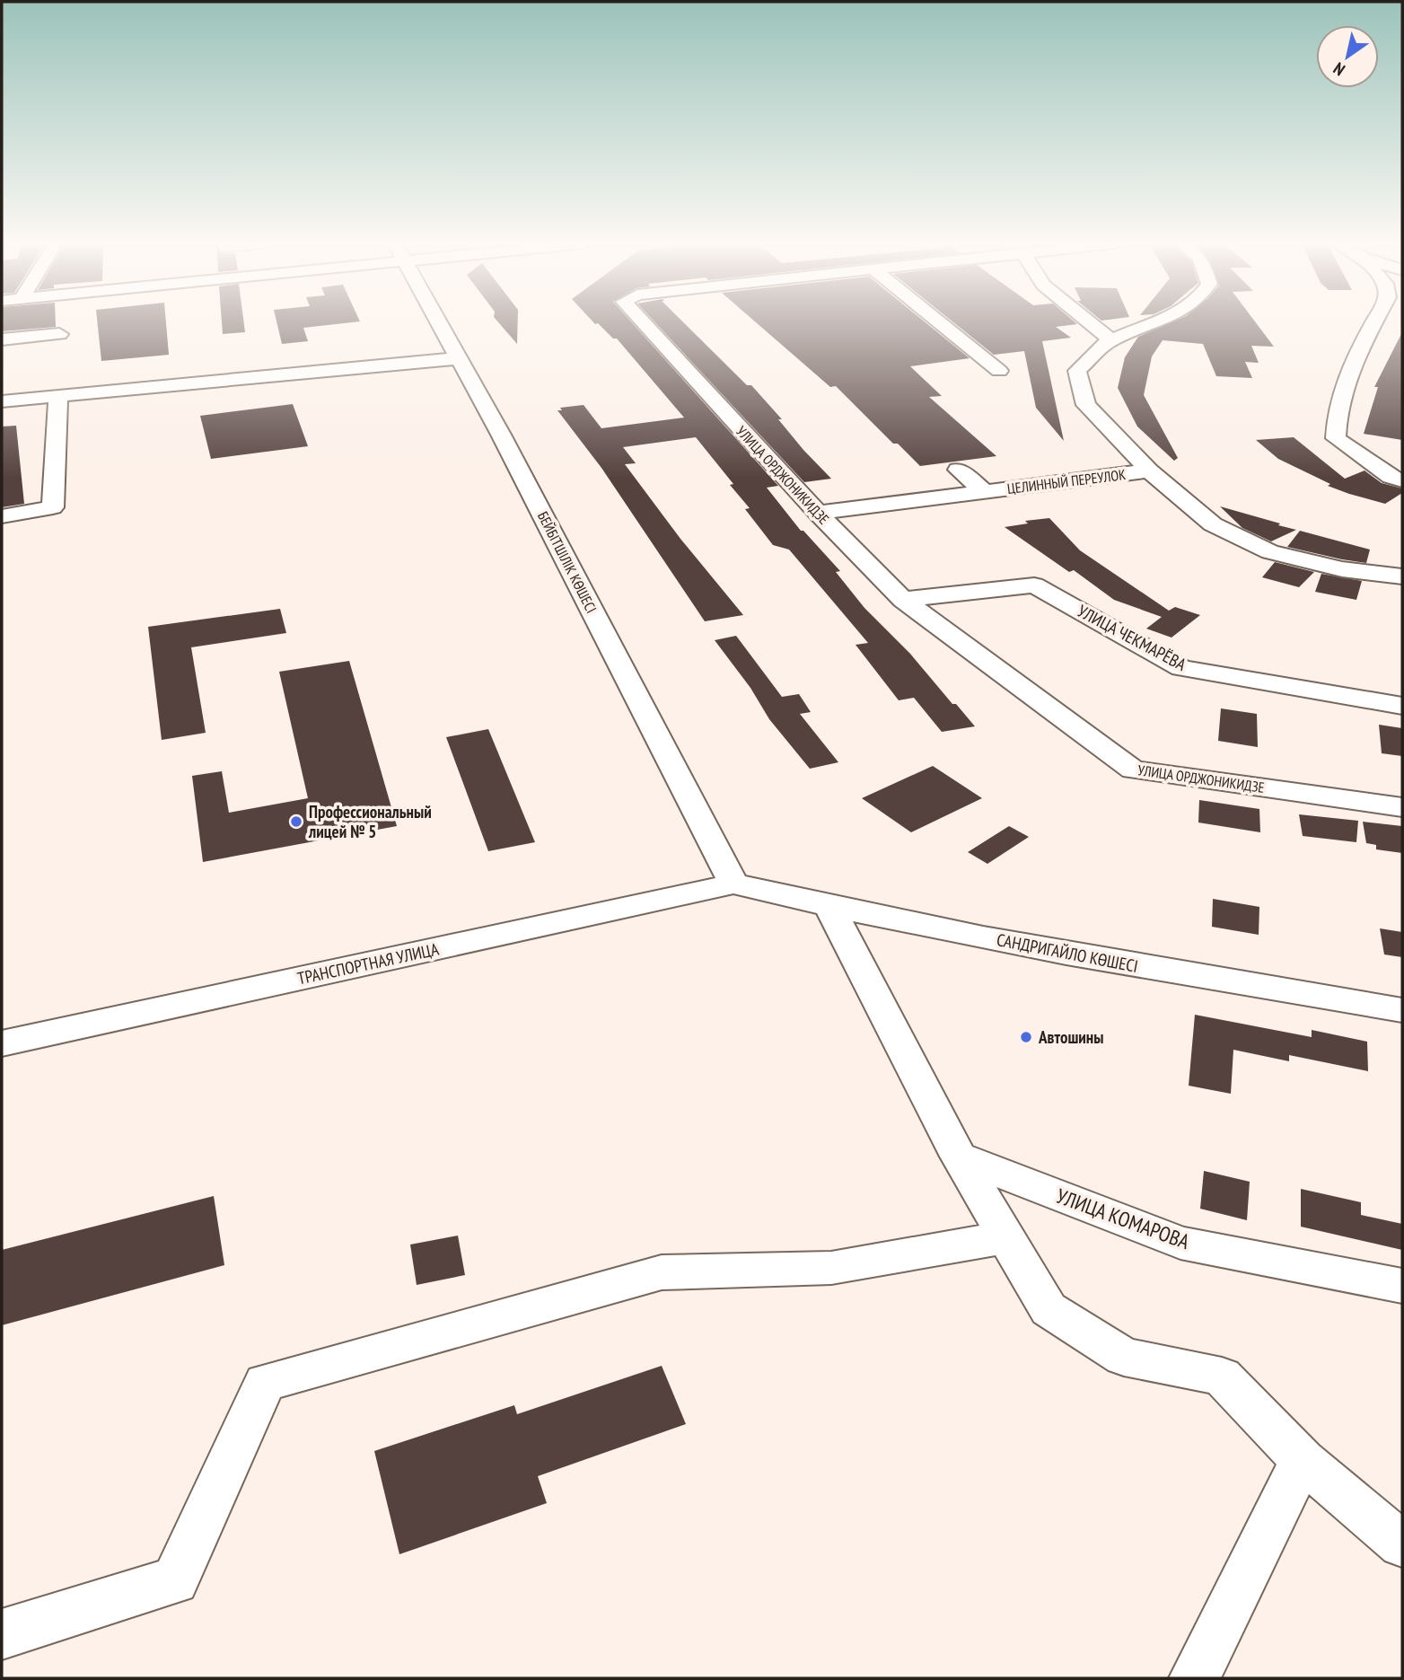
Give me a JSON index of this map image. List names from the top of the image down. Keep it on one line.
{"streets":{"street":["УЛИЦА ОРДЖОНИКИДЗЕ","ЦЕЛИННЫЙ ПЕРЕУЛОК","БЕЙБІТШІЛІК КӨШЕСІ","УЛИЦА ЧЕКМАРЁВА","САНДРИГАЙЛО КӨШЕСІ","ТРАНСПОРТНАЯ УЛИЦА","УЛИЦА КОМАРОВА"]},"crossings":[["УЛИЦА ОРДЖОНИКИДЗЕ","ЦЕЛИННЫЙ ПЕРЕУЛОК"],["УЛИЦА ОРДЖОНИКИДЗЕ","УЛИЦА ЧЕКМАРЁВА"],["БЕЙБІТШІЛІК КӨШЕСІ","САНДРИГАЙЛО КӨШЕСІ"],["БЕЙБІТШІЛІК КӨШЕСІ","ТРАНСПОРТНАЯ УЛИЦА"],["САНДРИГАЙЛО КӨШЕСІ","ТРАНСПОРТНАЯ УЛИЦА"]],"places":["Профессиональный лицей № 5","Автошины"],"north":"bottom left"}
